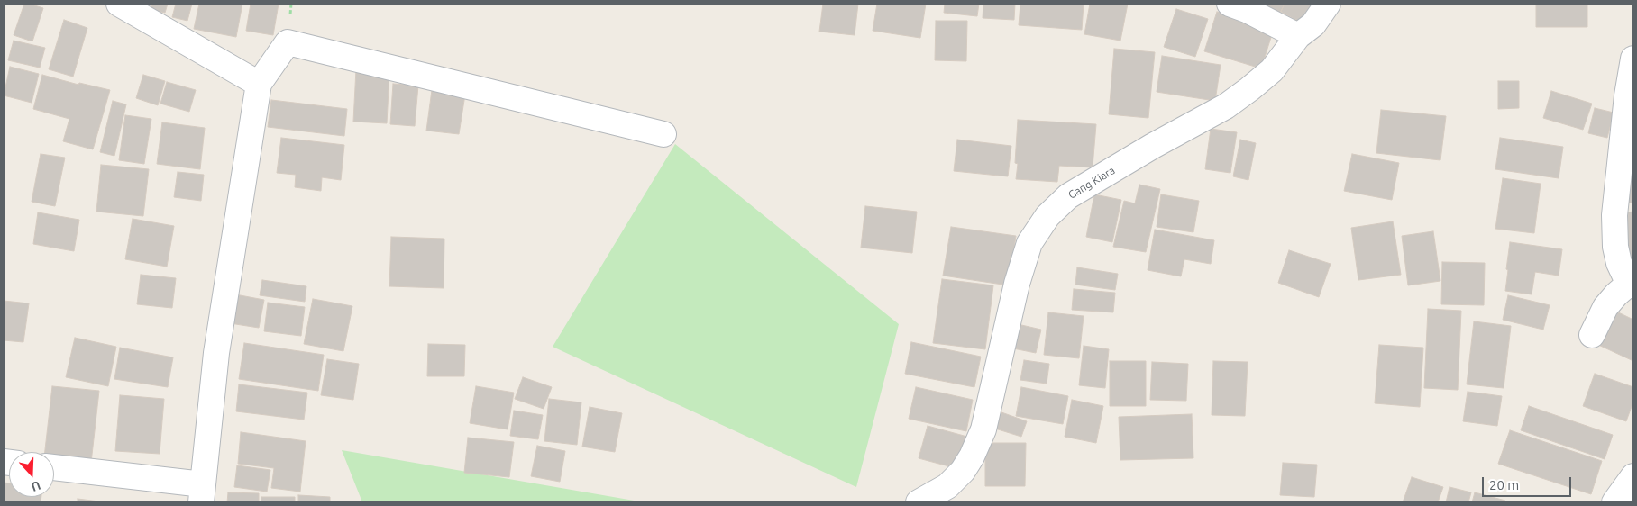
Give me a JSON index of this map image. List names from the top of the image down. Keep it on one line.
{"streets":{"street":["Gang Kiara"]},"scale_bar":"20 m","north":"bottom"}
